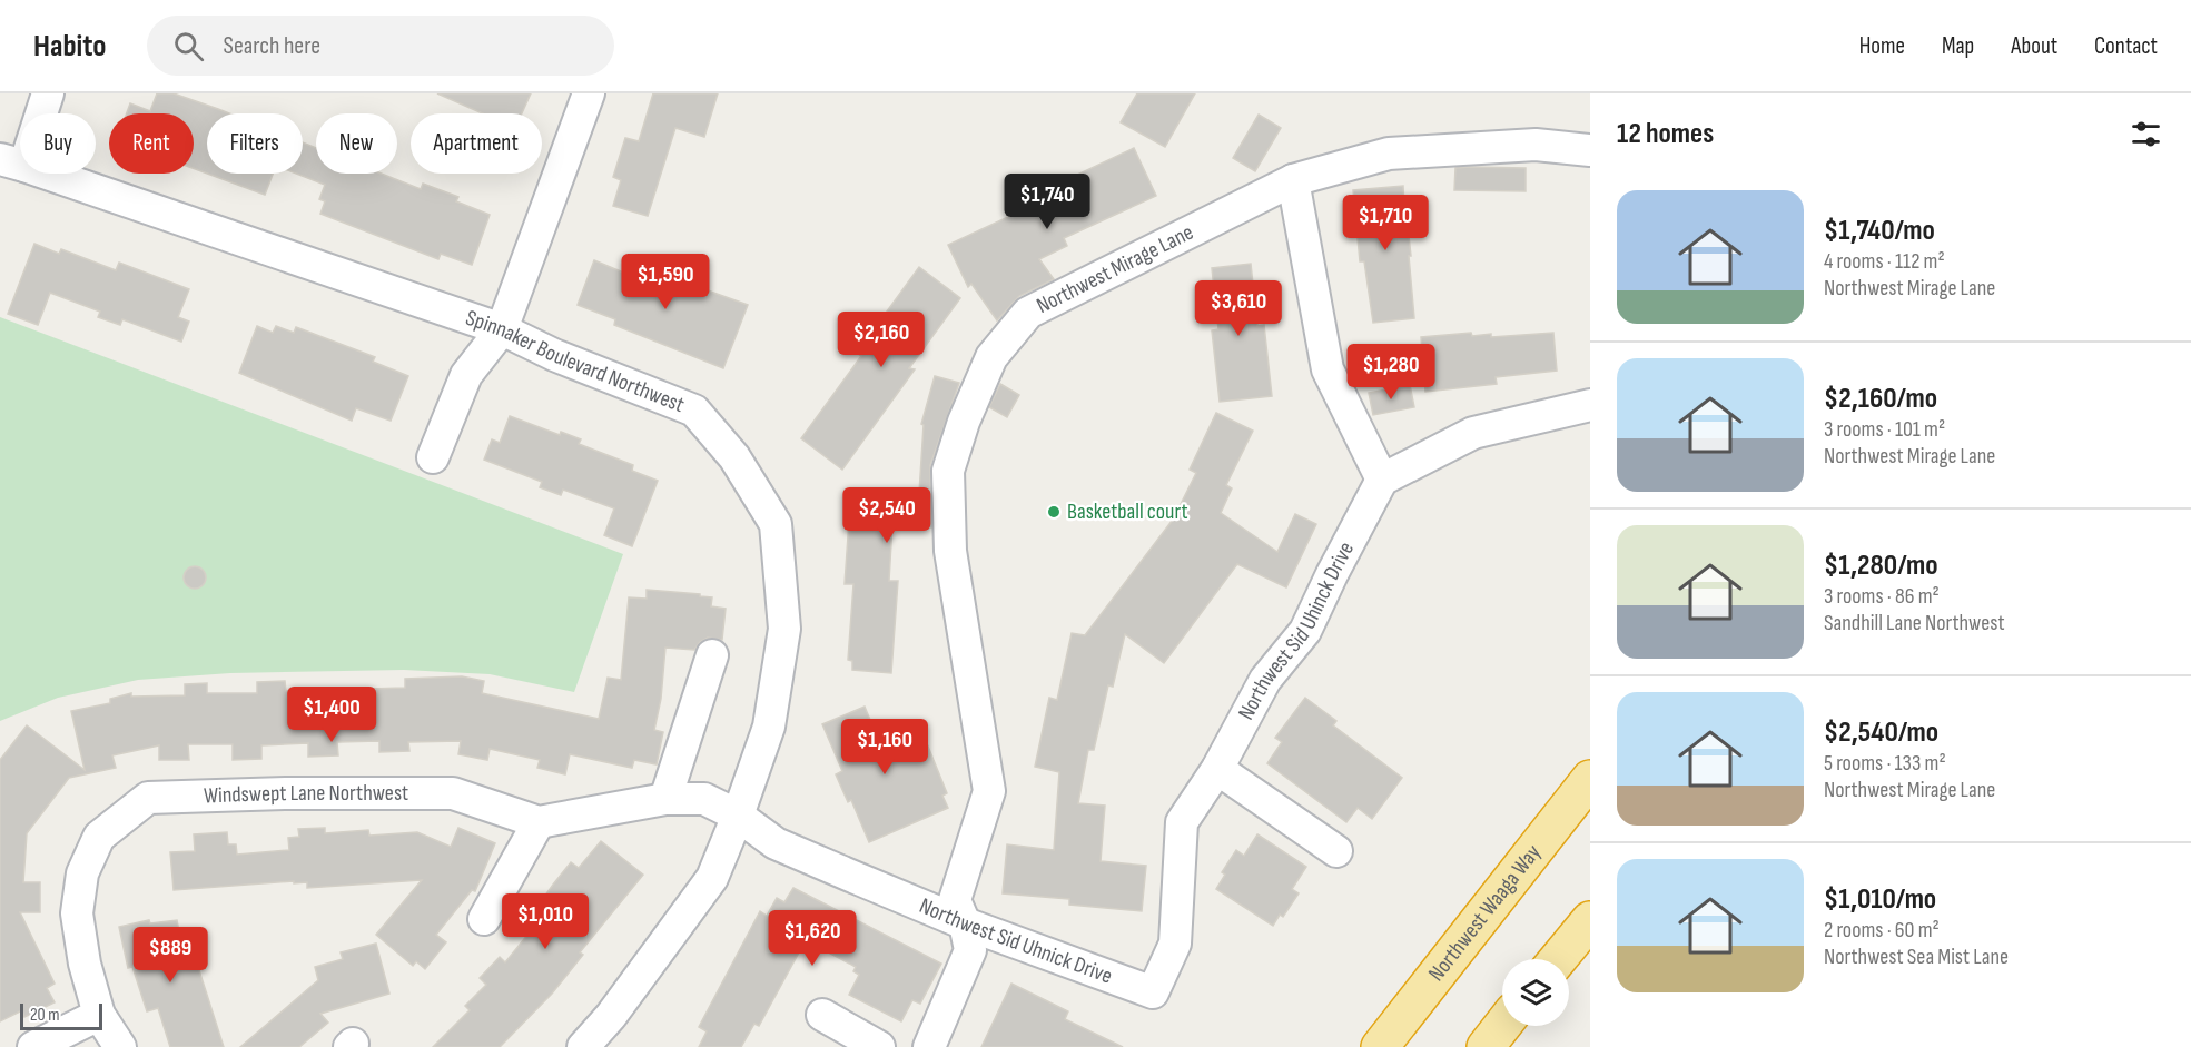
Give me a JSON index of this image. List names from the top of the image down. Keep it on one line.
{"streets":{"highway":["Northwest Waaga Way"],"street":["Northwest Mirage Lane","Spinnaker Boulevard Northwest","Northwest Sid Uhinck Drive","Windswept Lane Northwest","Northwest Sid Uhnick Drive"]},"crossings":[["Northwest Mirage Lane","Northwest Sid Uhnick Drive"],["Spinnaker Boulevard Northwest","Windswept Lane Northwest"],["Spinnaker Boulevard Northwest","Northwest Sid Uhnick Drive"],["Northwest Sid Uhinck Drive","Northwest Sid Uhnick Drive"],["Windswept Lane Northwest","Northwest Sid Uhnick Drive"]],"places":["Basketball court"],"scale_bar":"20 m","page":{"header":"Habito","search":"Search here","nav":["Home","Map","About","Contact"],"heading":"12 homes","chip":["Buy","Rent","Filters","New","Apartment"],"price":["$1,740","$1,710","$1,590","$3,610","$2,160","$1,280","$2,540","$1,400","$1,160","$1,010","$1,620","$889"],"list":[{"name":"$1,740/mo","note":"4 rooms · 112 m² · Northwest Mirage Lane"},{"name":"$2,160/mo","note":"3 rooms · 101 m² · Northwest Mirage Lane"},{"name":"$1,280/mo","note":"3 rooms · 86 m² · Sandhill Lane Northwest"},{"name":"$2,540/mo","note":"5 rooms · 133 m² · Northwest Mirage Lane"},{"name":"$1,010/mo","note":"2 rooms · 60 m² · Northwest Sea Mist Lane"}],"scale":"20 m"}}
